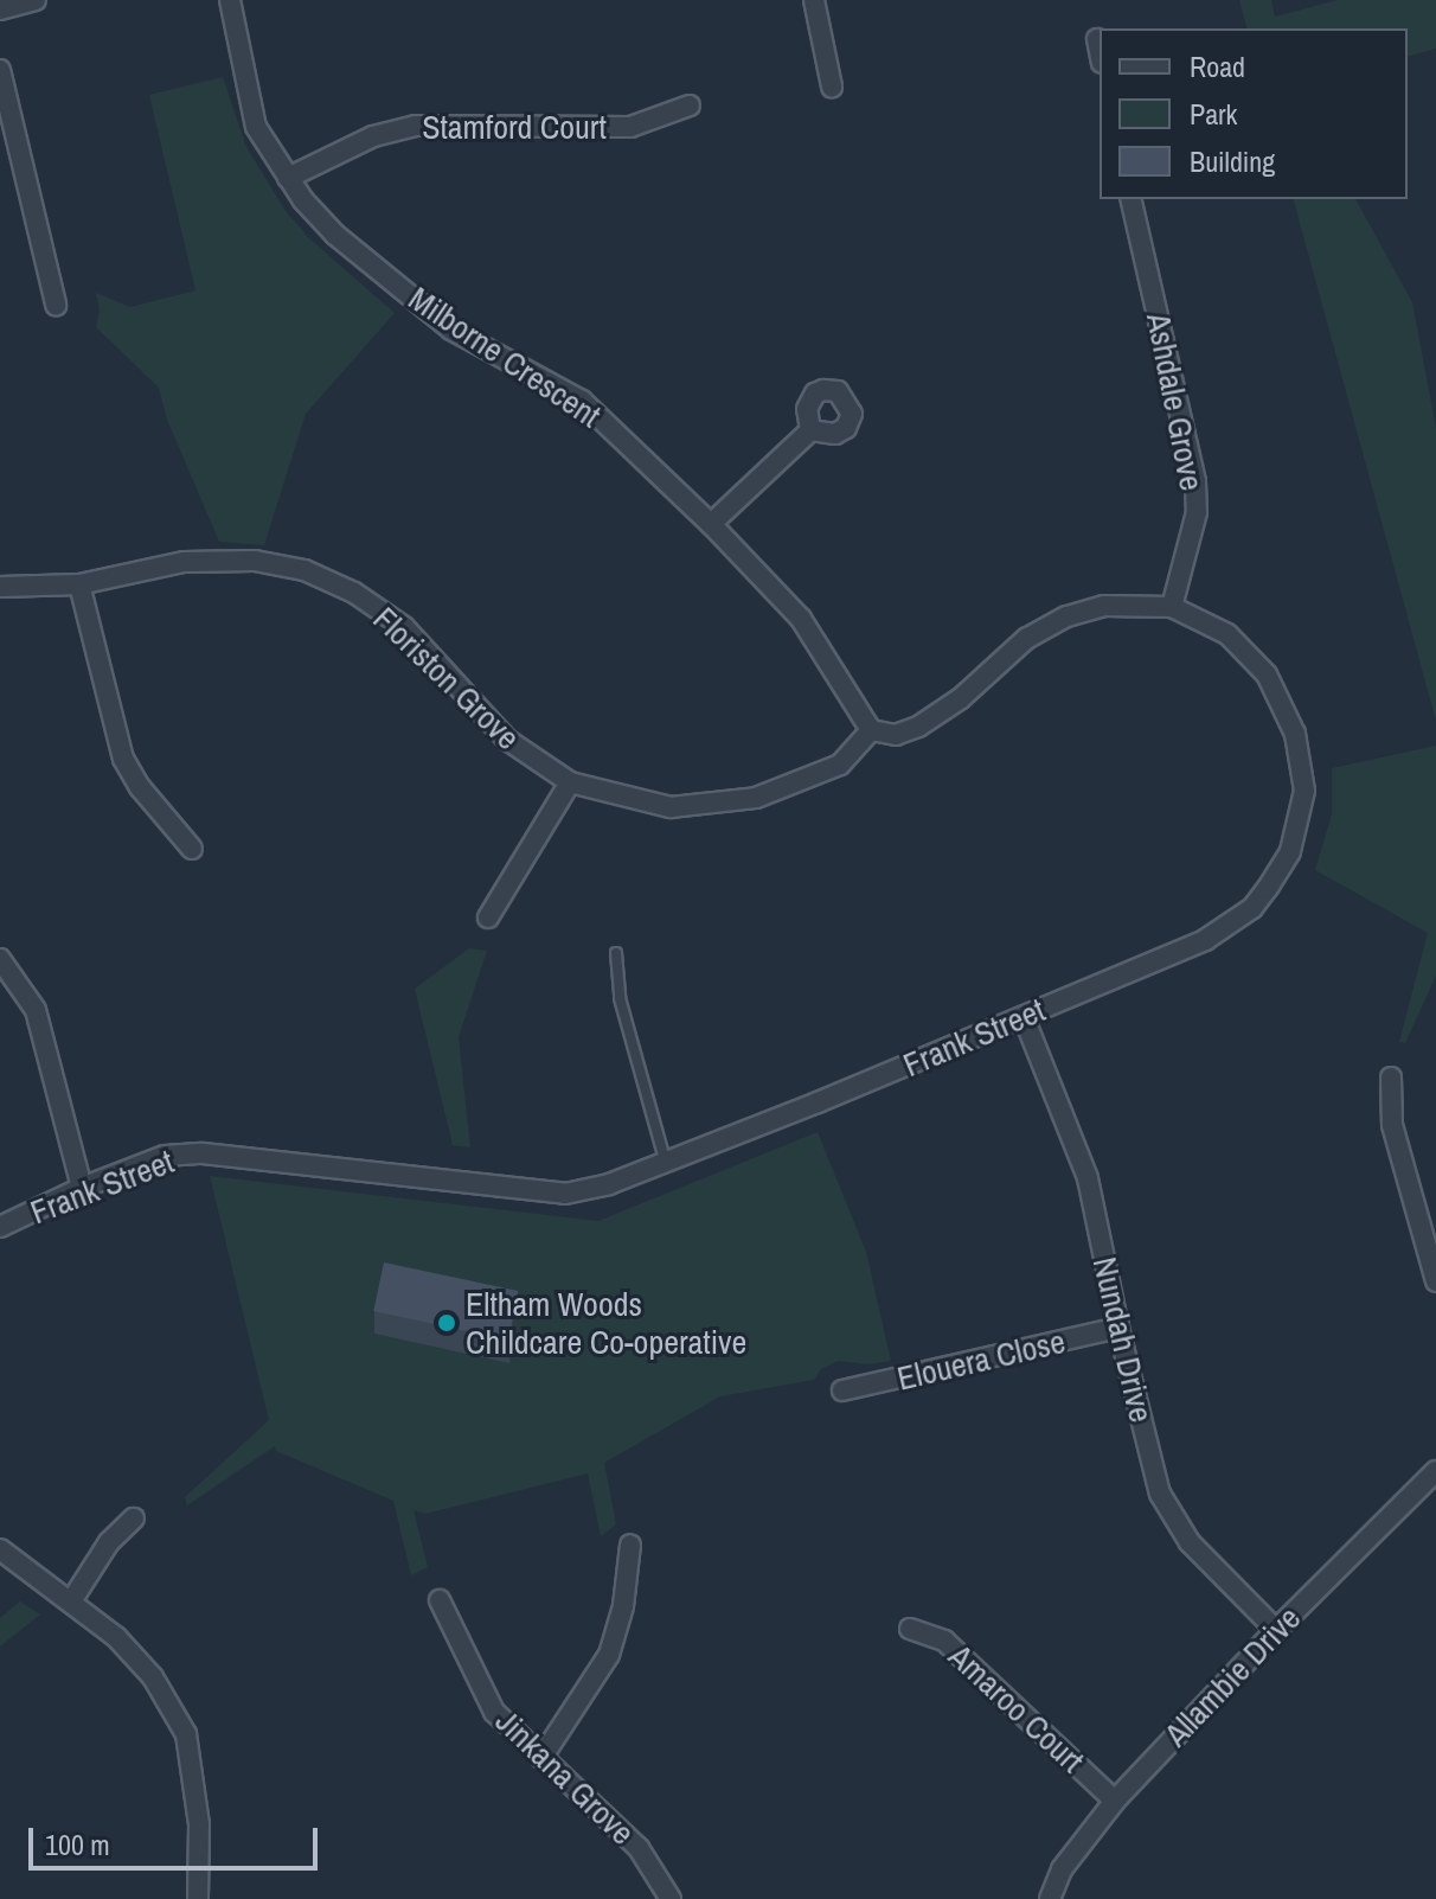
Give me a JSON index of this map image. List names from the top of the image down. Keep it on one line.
{"streets":{"street":["Stamford Court","Milborne Crescent","Ashdale Grove","Floriston Grove","Frank Street","Nundah Drive","Elouera Close","Allambie Drive","Amaroo Court","Jinkana Grove"]},"crossings":[["Stamford Court","Milborne Crescent"],["Milborne Crescent","Floriston Grove"],["Milborne Crescent","Frank Street"],["Ashdale Grove","Frank Street"],["Floriston Grove","Frank Street"],["Frank Street","Nundah Drive"],["Nundah Drive","Elouera Close"],["Nundah Drive","Allambie Drive"],["Allambie Drive","Amaroo Court"]],"places":["Eltham Woods Childcare Co-operative"],"legend":["Road","Park","Building"],"scale_bar":"100 m"}
